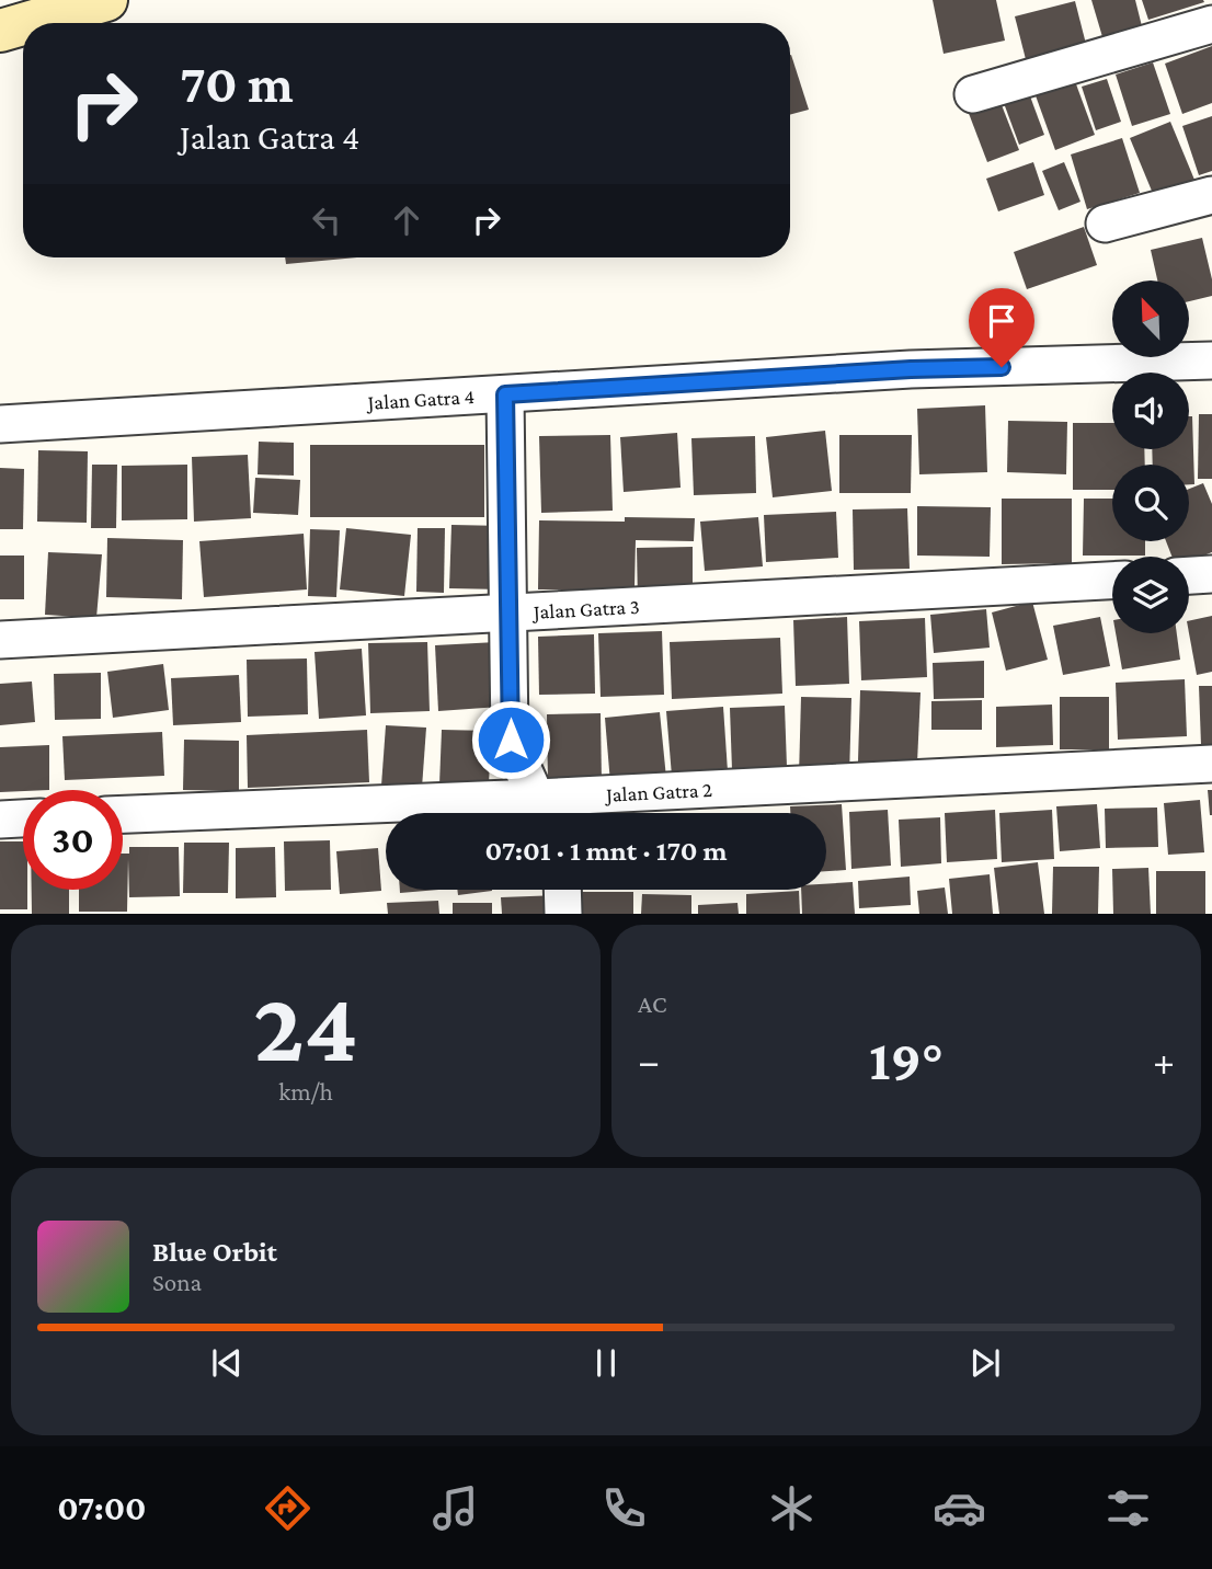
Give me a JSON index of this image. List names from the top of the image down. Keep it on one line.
{"streets":{"street":["Jalan Gatra 4","Jalan Gatra 3","Jalan Gatra 2"]},"north":"top left","page":{"turn":["70 m","Jalan Gatra 4"],"limit":"30","trip":"07:01 · 1 mnt · 170 m","tile":[["24","km/h"],"AC"],"heat":["−","19°","+"],"song":["Blue Orbit","Sona"],"tabs":"07:00"}}
